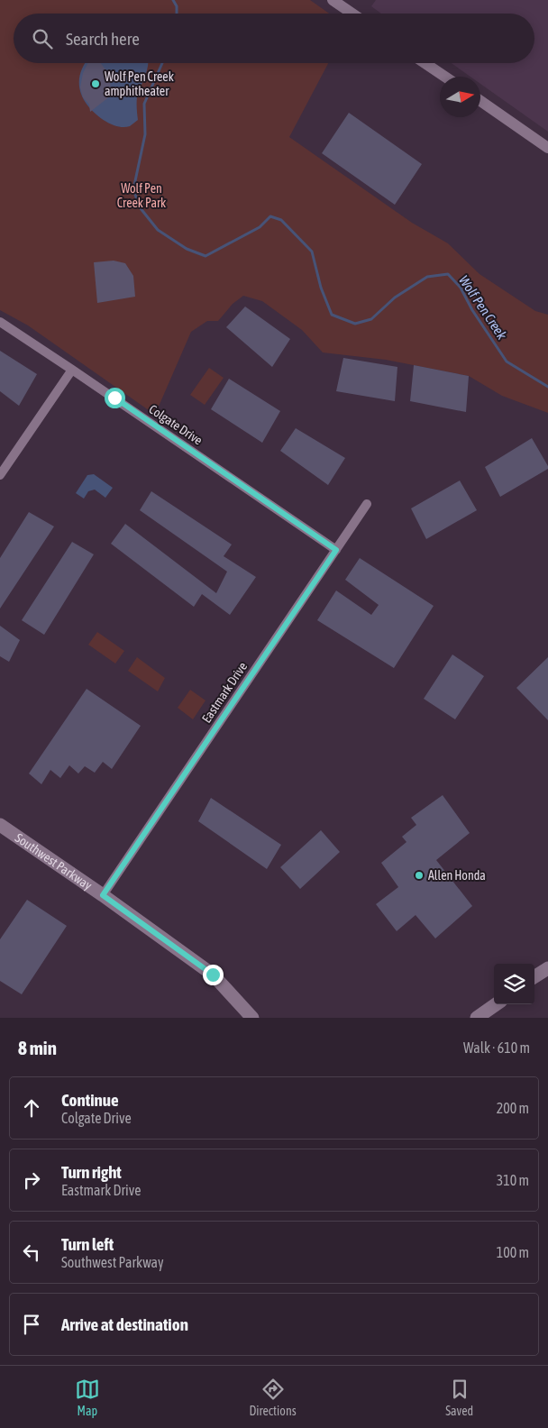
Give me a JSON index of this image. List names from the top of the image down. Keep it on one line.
{"streets":{"main road":["Southwest Parkway"],"street":["Colgate Drive","Eastmark Drive"]},"crossings":[["Colgate Drive","Eastmark Drive"],["Eastmark Drive","Southwest Parkway"]],"water":["Wolf Pen Creek"],"parks":["Wolf Pen Creek Park"],"places":["Wolf Pen Creek amphitheater","Allen Honda"],"north":"right","page":{"search":"Search here","heading":["8 min","Walk · 610 m"],"list":[["Continue","Colgate Drive","200 m"],["Turn right","Eastmark Drive","310 m"],["Turn left","Southwest Parkway","100 m"],"Arrive at destination"],"nav":["Map","Directions","Saved"]}}
